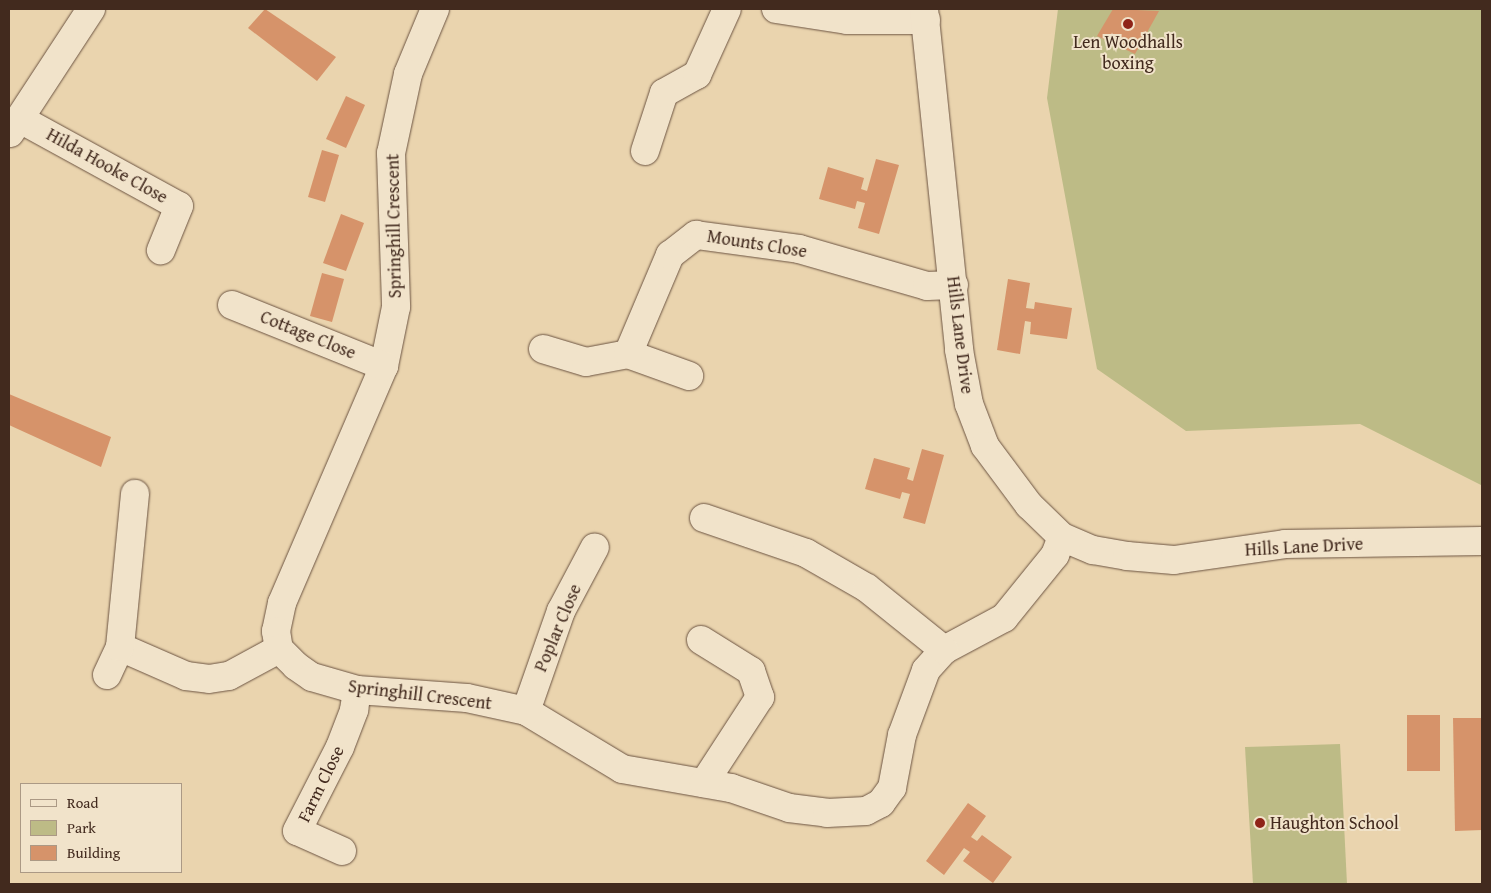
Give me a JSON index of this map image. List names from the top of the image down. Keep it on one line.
{"streets":{"street":["Hilda Hooke Close","Springhill Crescent","Mounts Close","Cottage Close","Hills Lane Drive","Poplar Close","Farm Close"]},"crossings":[["Springhill Crescent","Cottage Close"],["Springhill Crescent","Hills Lane Drive"],["Springhill Crescent","Poplar Close"],["Springhill Crescent","Farm Close"],["Mounts Close","Hills Lane Drive"]],"places":["Len Woodhalls boxing","Haughton School"],"legend":["Road","Park","Building"]}
